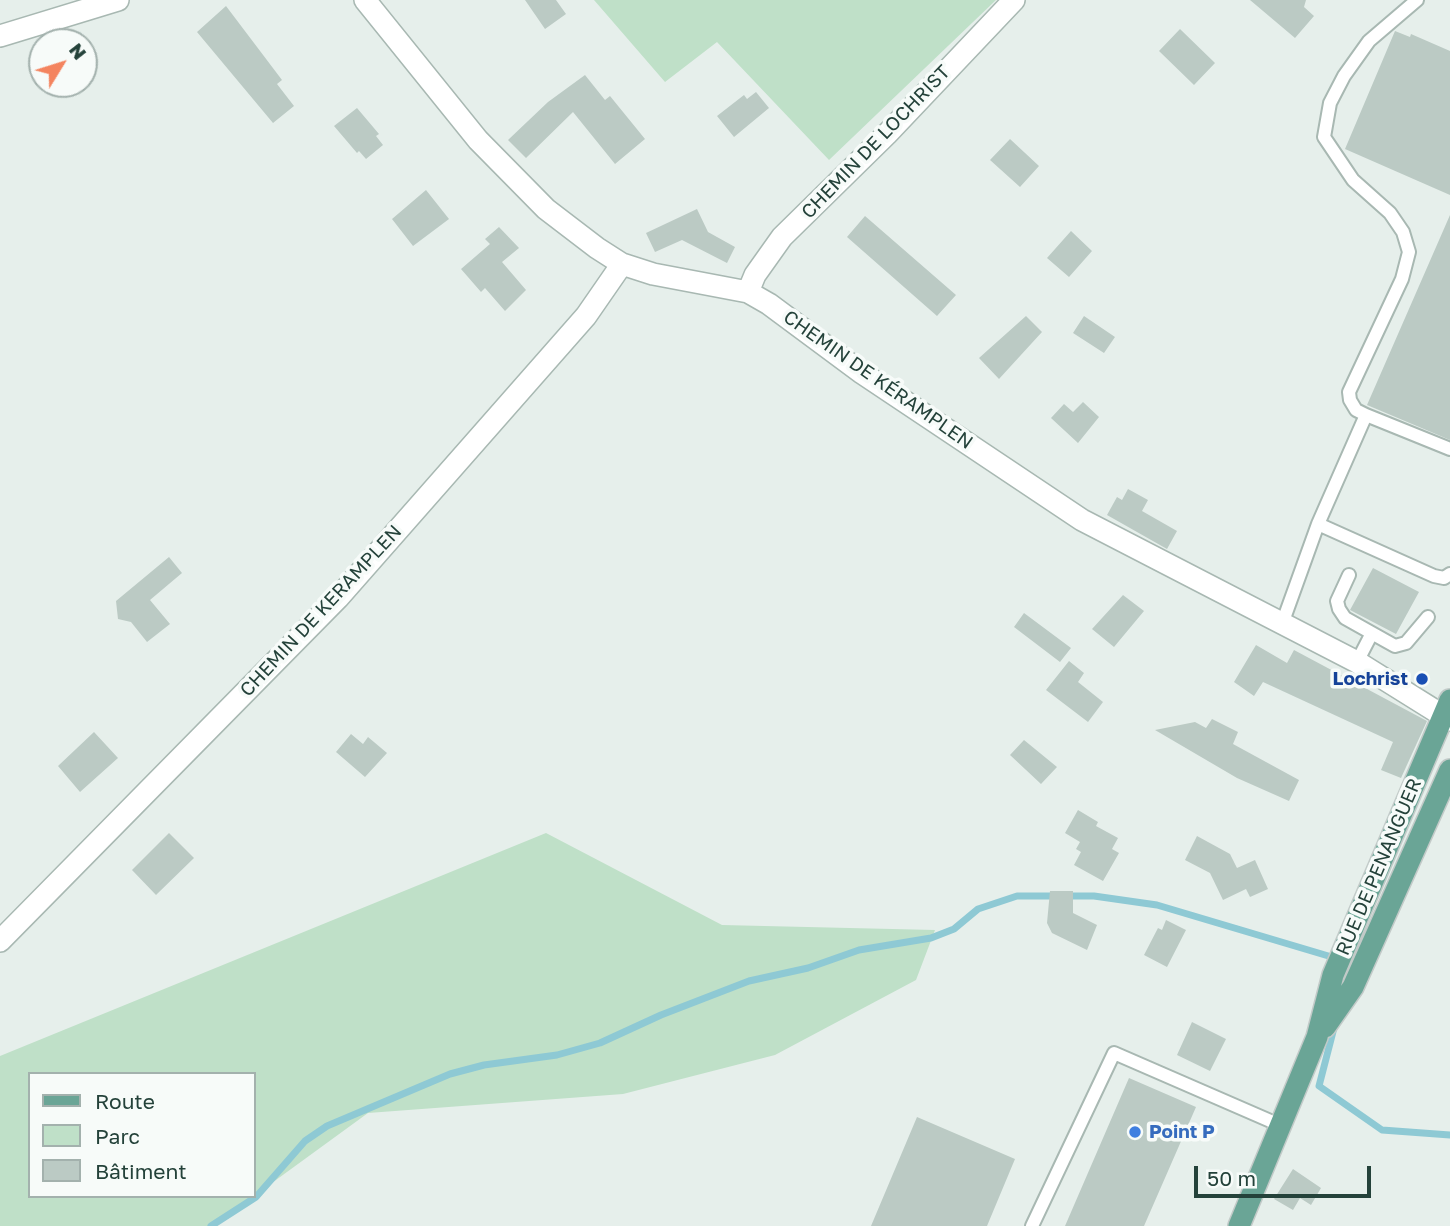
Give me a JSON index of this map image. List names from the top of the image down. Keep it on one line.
{"streets":{"main road":["RUE DE PENANGUER"],"street":["CHEMIN DE LOCHRIST","CHEMIN DE KÉRAMPLEN","CHEMIN DE KERAMPLEN"]},"crossings":[["CHEMIN DE LOCHRIST","CHEMIN DE KÉRAMPLEN"],["CHEMIN DE KÉRAMPLEN","CHEMIN DE KERAMPLEN"],["CHEMIN DE KÉRAMPLEN","RUE DE PENANGUER"]],"places":["Lochrist","Point P"],"legend":["Route","Parc","Bâtiment"],"scale_bar":"50 m","north":"top right"}
